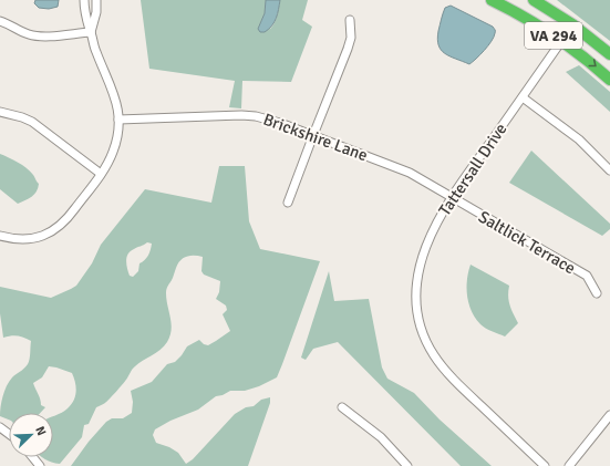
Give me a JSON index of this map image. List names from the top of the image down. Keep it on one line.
{"streets":{"highway":["VA 294"],"street":["Brickshire Lane","Tattersall Drive","Saltlick Terrace"]},"crossings":[["VA 294","Tattersall Drive"],["Brickshire Lane","Tattersall Drive"],["Brickshire Lane","Saltlick Terrace"],["Tattersall Drive","Saltlick Terrace"]],"north":"top right"}
